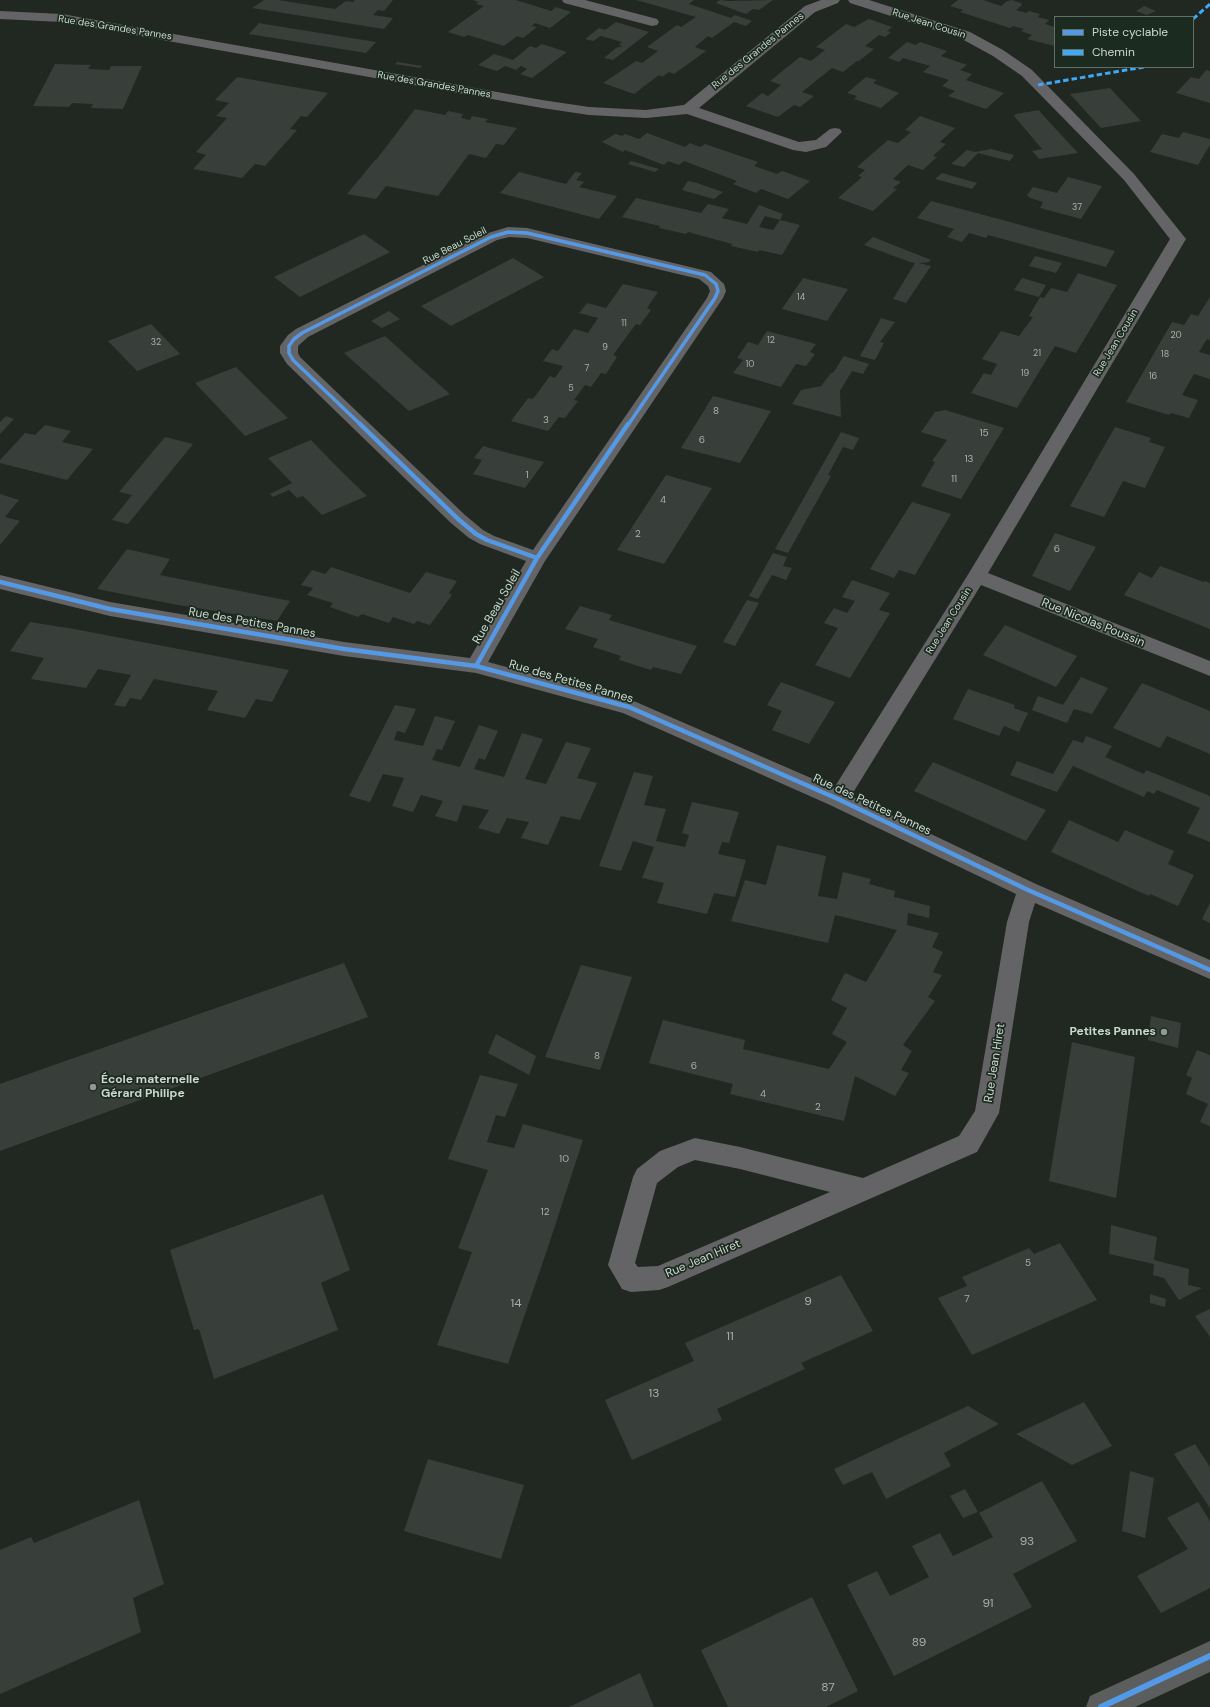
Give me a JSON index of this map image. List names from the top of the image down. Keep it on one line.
{"streets":{"street":["Rue Jean Cousin","Rue des Grandes Pannes","Rue Beau Soleil","Rue des Petites Pannes","Rue Nicolas Poussin","Rue Jean Hiret"]},"crossings":[["Rue Jean Cousin","Rue des Petites Pannes"],["Rue Jean Cousin","Rue Nicolas Poussin"],["Rue Beau Soleil","Rue des Petites Pannes"],["Rue des Petites Pannes","Rue Jean Hiret"]],"places":["Petites Pannes","École maternelle Gérard Philipe"],"house_numbers":["37","14","11","20","12","32","9","21","18","10","7","19","16","5","8","3","15","6","13","1","11","4","2","6","8","6","4","2","10","12","5","7","9","14","11","13","93","91","89","87"],"legend":["Piste cyclable","Chemin"]}
